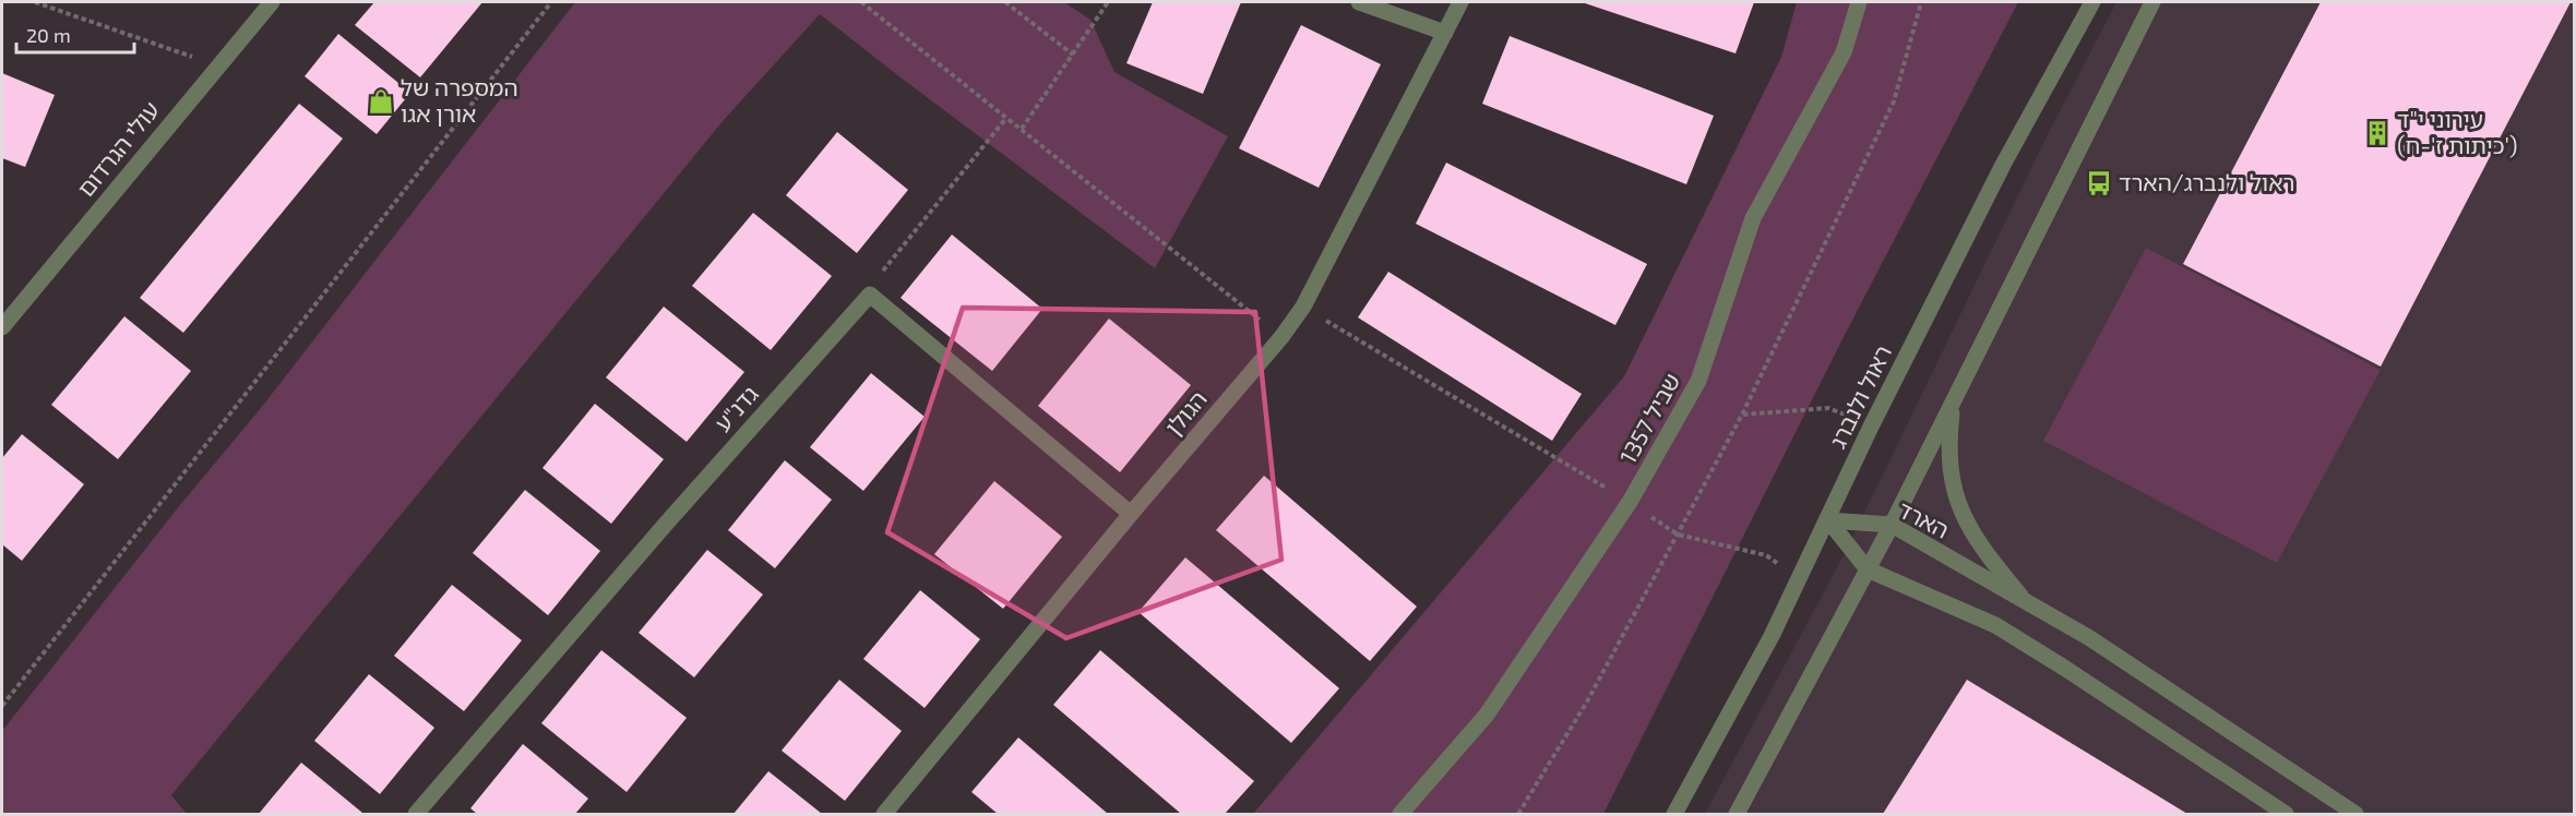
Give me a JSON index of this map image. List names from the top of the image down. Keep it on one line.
{"streets":{"street":["עולי הגרדום","ראול ולנברג","גדנ\"ע","הגולן","שביל 1357","הארד"]},"crossings":[["ראול ולנברג","הארד"]],"places":{"shop":["המספרה של אורן אגו"],"building":["עירוני י\"ד (כיתות ז'-ח')"],"bus stop":["ראול ולנברג/הארד"]},"scale_bar":"20 m"}
